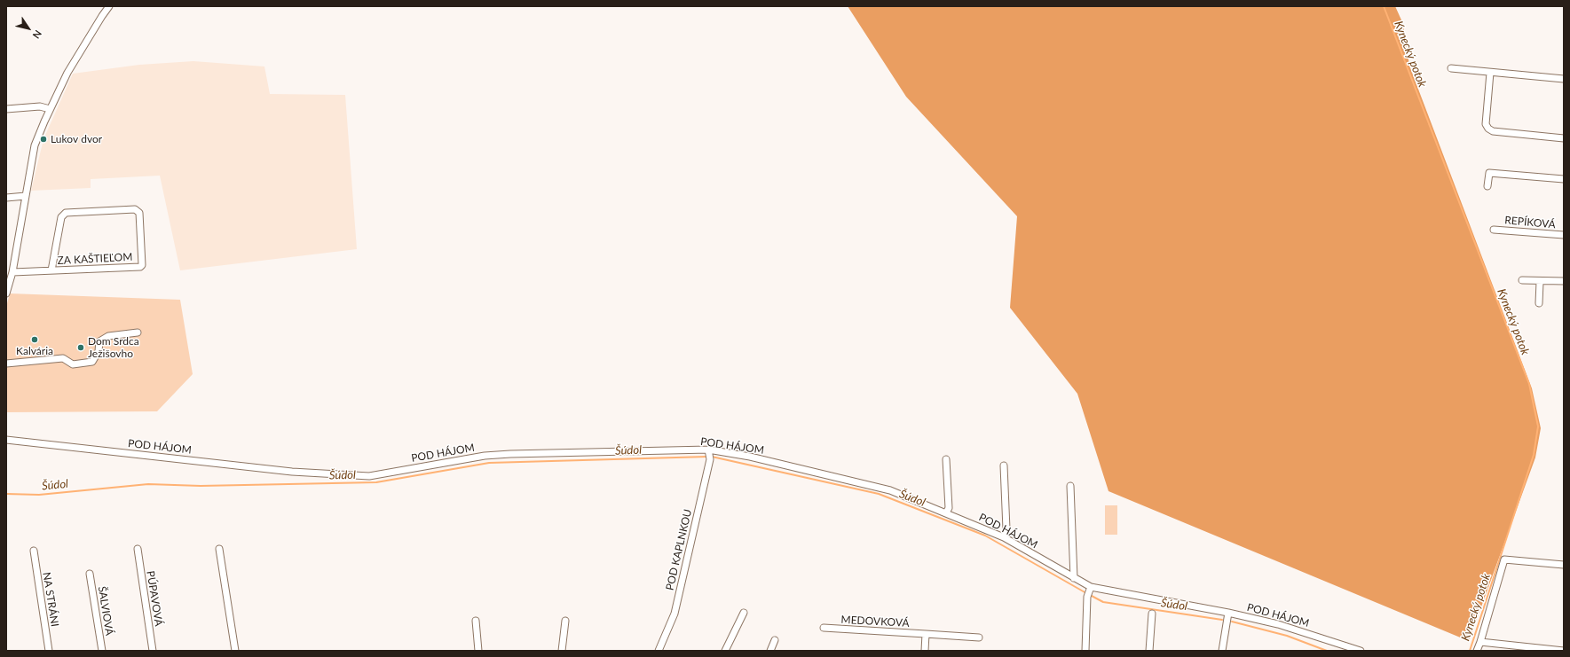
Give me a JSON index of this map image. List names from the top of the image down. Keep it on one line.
{"streets":{"street":["REPÍKOVÁ","ZA KAŠTIEĽOM","POD HÁJOM","POD KAPLNKOU","PÚPAVOVÁ","NA STRÁNI","ŠALVIOVÁ","MEDOVKOVÁ"]},"crossings":[["POD HÁJOM","POD KAPLNKOU"]],"water":["Kynecký potok","Šúdol"],"places":["Lukov dvor","Kalvária","Dom Srdca Ježišovho"],"north":"bottom right"}
